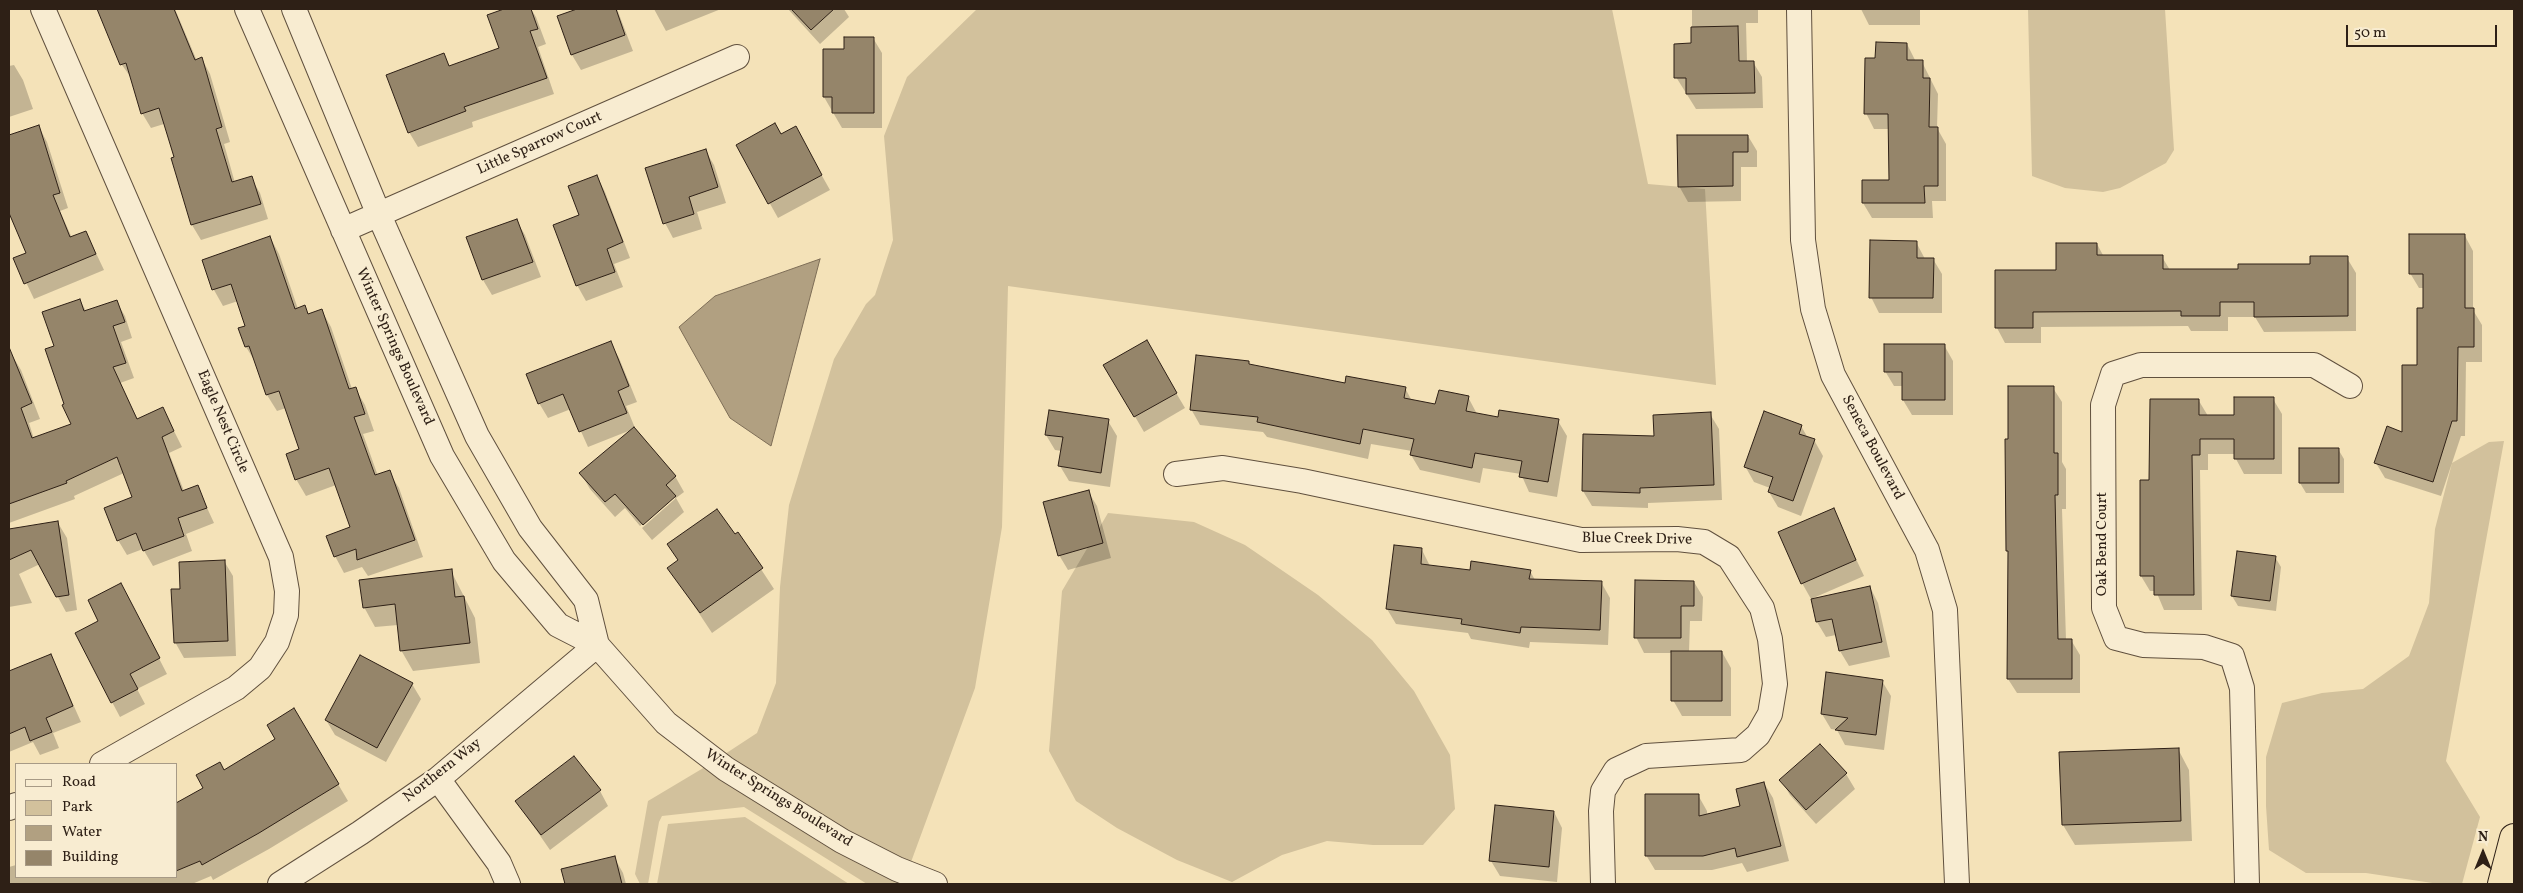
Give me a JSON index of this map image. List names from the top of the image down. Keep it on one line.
{"streets":{"street":["Little Sparrow Court","Winter Springs Boulevard","Eagle Nest Circle","Seneca Boulevard","Blue Creek Drive","Oak Bend Court","Northern Way"]},"crossings":[["Little Sparrow Court","Winter Springs Boulevard"],["Winter Springs Boulevard","Northern Way"]],"legend":["Road","Park","Water","Building"],"scale_bar":"50 m","north":"top"}
